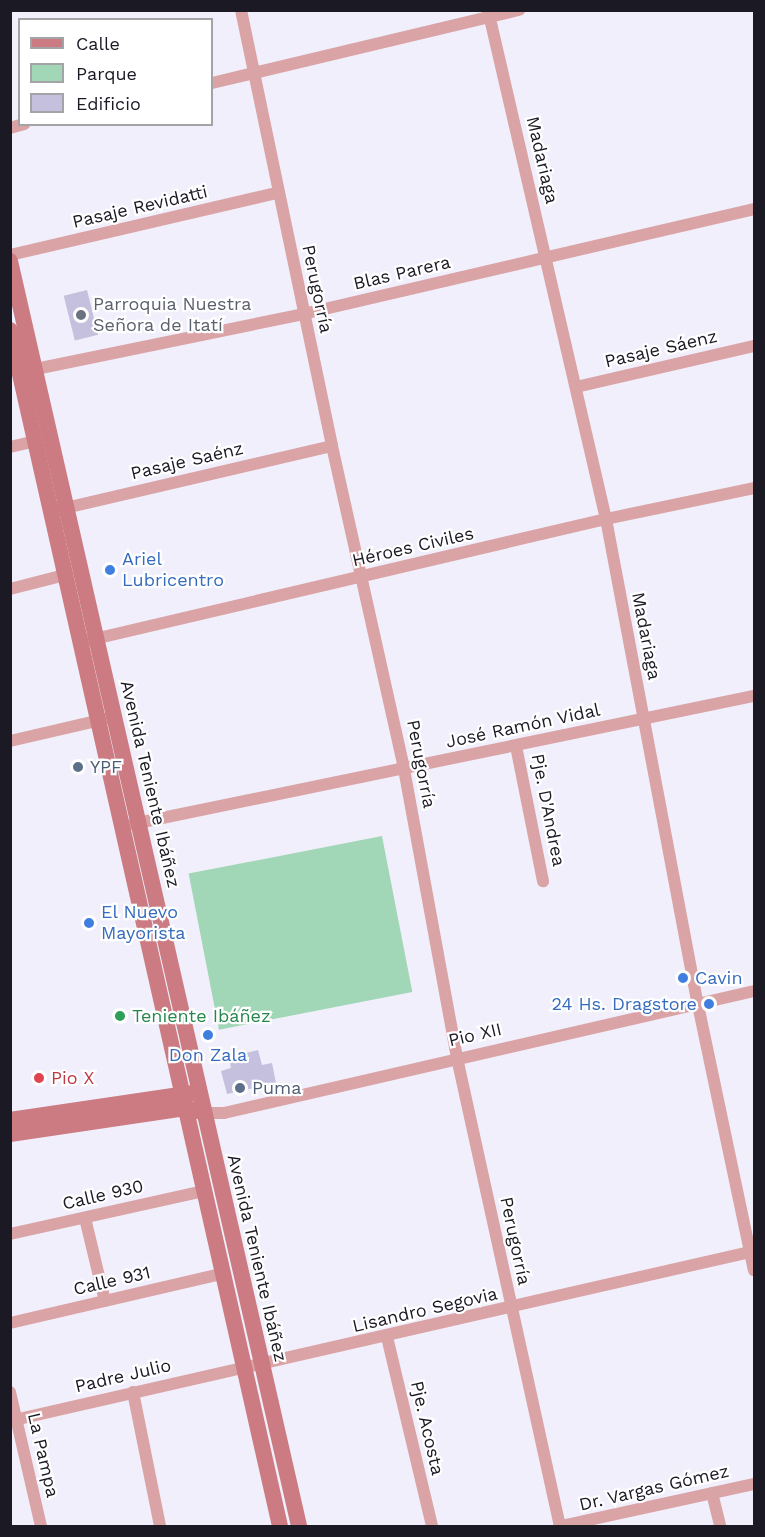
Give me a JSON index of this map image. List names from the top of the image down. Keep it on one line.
{"streets":{"main road":["Avenida Teniente Ibáñez"],"street":["Madariaga","Pasaje Revidatti","Blas Parera","Perugorría","Pasaje Sáenz","Pasaje Saénz","Héroes Civiles","José Ramón Vidal","Pje. D'Andrea","Pio XII","Calle 930","Calle 931","Lisandro Segovia","Padre Julio","Pje. Acosta","La Pampa","Dr. Vargas Gómez"]},"crossings":[["Madariaga","Blas Parera"],["Madariaga","Pasaje Sáenz"],["Madariaga","Héroes Civiles"],["Madariaga","José Ramón Vidal"],["Madariaga","Pio XII"],["Madariaga","Lisandro Segovia"],["Pasaje Revidatti","Perugorría"],["Blas Parera","Perugorría"],["Blas Parera","Avenida Teniente Ibáñez"],["Perugorría","Pasaje Saénz"],["Perugorría","Héroes Civiles"],["Perugorría","José Ramón Vidal"],["Perugorría","Pio XII"],["Perugorría","Lisandro Segovia"],["Perugorría","Dr. Vargas Gómez"],["Pasaje Saénz","Avenida Teniente Ibáñez"],["Héroes Civiles","Avenida Teniente Ibáñez"],["José Ramón Vidal","Avenida Teniente Ibáñez"],["José Ramón Vidal","Pje. D'Andrea"],["Avenida Teniente Ibáñez","Pio XII"],["Avenida Teniente Ibáñez","Calle 930"],["Avenida Teniente Ibáñez","Calle 931"],["Avenida Teniente Ibáñez","Lisandro Segovia"],["Avenida Teniente Ibáñez","Padre Julio"],["Lisandro Segovia","Padre Julio"],["Lisandro Segovia","Pje. Acosta"],["Padre Julio","La Pampa"]],"places":["Parroquia Nuestra Señora de Itatí","Ariel Lubricentro","YPF","El Nuevo Mayorista","Cavin","24 Hs. Dragstore","Teniente Ibáñez","Don Zala","Pio X","Puma"],"legend":["Calle","Parque","Edificio"]}
